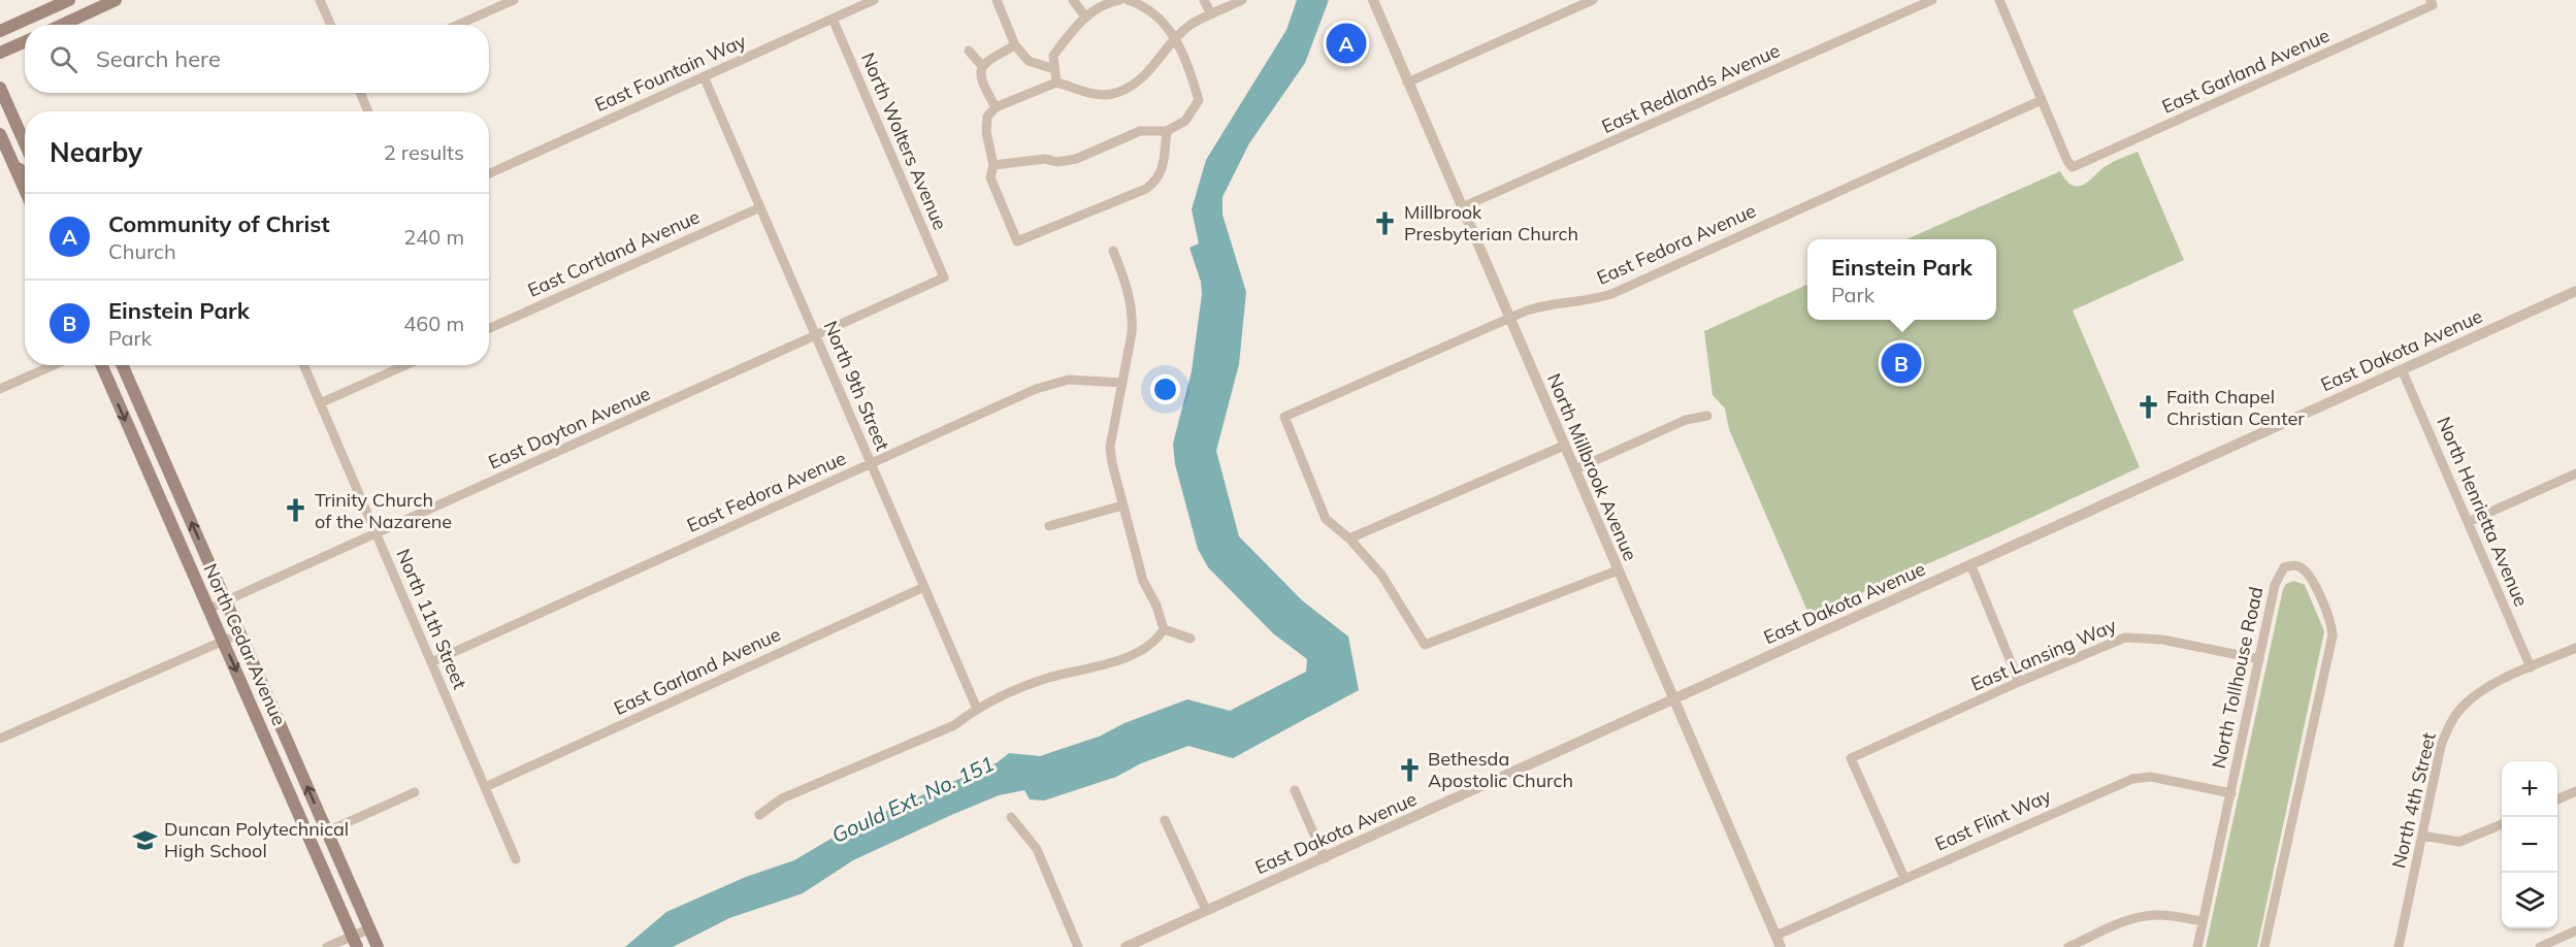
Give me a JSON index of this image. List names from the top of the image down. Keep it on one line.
{"streets":{"main road":["North Cedar Avenue"],"street":["East Garland Avenue","East Fountain Way","East Redlands Avenue","North Wolters Avenue","East Fedora Avenue","East Cortland Avenue","East Dakota Avenue","North 9th Street","East Dayton Avenue","North Millbrook Avenue","North Henrietta Avenue","North 11th Street","East Lansing Way","North Tollhouse Road","North 4th Street","East Flint Way"]},"crossings":[["East Garland Avenue","East Fedora Avenue"],["East Garland Avenue","North 9th Street"],["East Garland Avenue","North 11th Street"],["East Fountain Way","North Wolters Avenue"],["East Fountain Way","North 9th Street"],["East Redlands Avenue","North Millbrook Avenue"],["North Wolters Avenue","East Dayton Avenue"],["East Fedora Avenue","North 9th Street"],["East Fedora Avenue","North Millbrook Avenue"],["East Fedora Avenue","North 11th Street"],["East Cortland Avenue","North 9th Street"],["East Dakota Avenue","North Millbrook Avenue"],["East Dakota Avenue","North Henrietta Avenue"],["North 9th Street","East Dayton Avenue"],["East Dayton Avenue","North 11th Street"],["East Dayton Avenue","North Cedar Avenue"],["North Millbrook Avenue","East Flint Way"],["North Henrietta Avenue","North 4th Street"],["East Lansing Way","North Tollhouse Road"],["East Lansing Way","East Flint Way"],["North Tollhouse Road","East Flint Way"]],"water":["Gould Ext. No. 151"],"places":{"church":["Millbrook Presbyterian Church","Faith Chapel Christian Center","Trinity Church of the Nazarene","Bethesda Apostolic Church"],"school or university":["Duncan Polytechnical High School"]},"page":{"pins":["A","B"],"search":"Search here","heading":["Nearby","2 results"],"list":[{"mark":"A","name":"Community of Christ","note":"Church","value":"240 m"},{"mark":"B","name":"Einstein Park","note":"Park","value":"460 m"}],"popup":["Einstein Park","Park"],"map_buttons":["+","−"]}}
